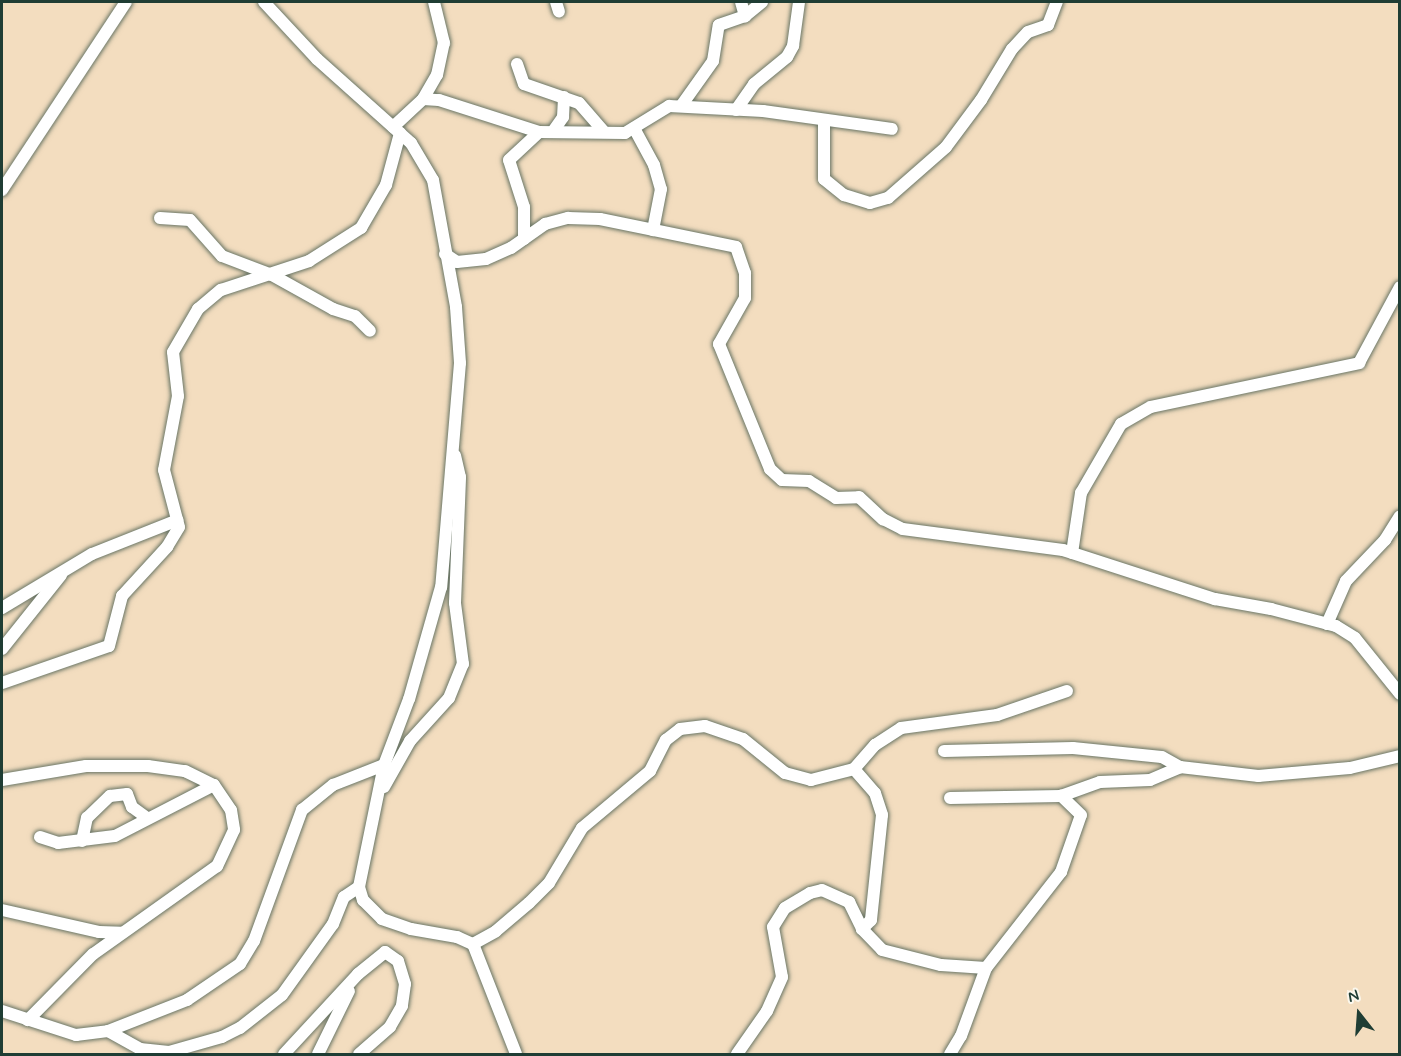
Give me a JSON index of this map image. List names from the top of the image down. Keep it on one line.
{"north":"top"}
